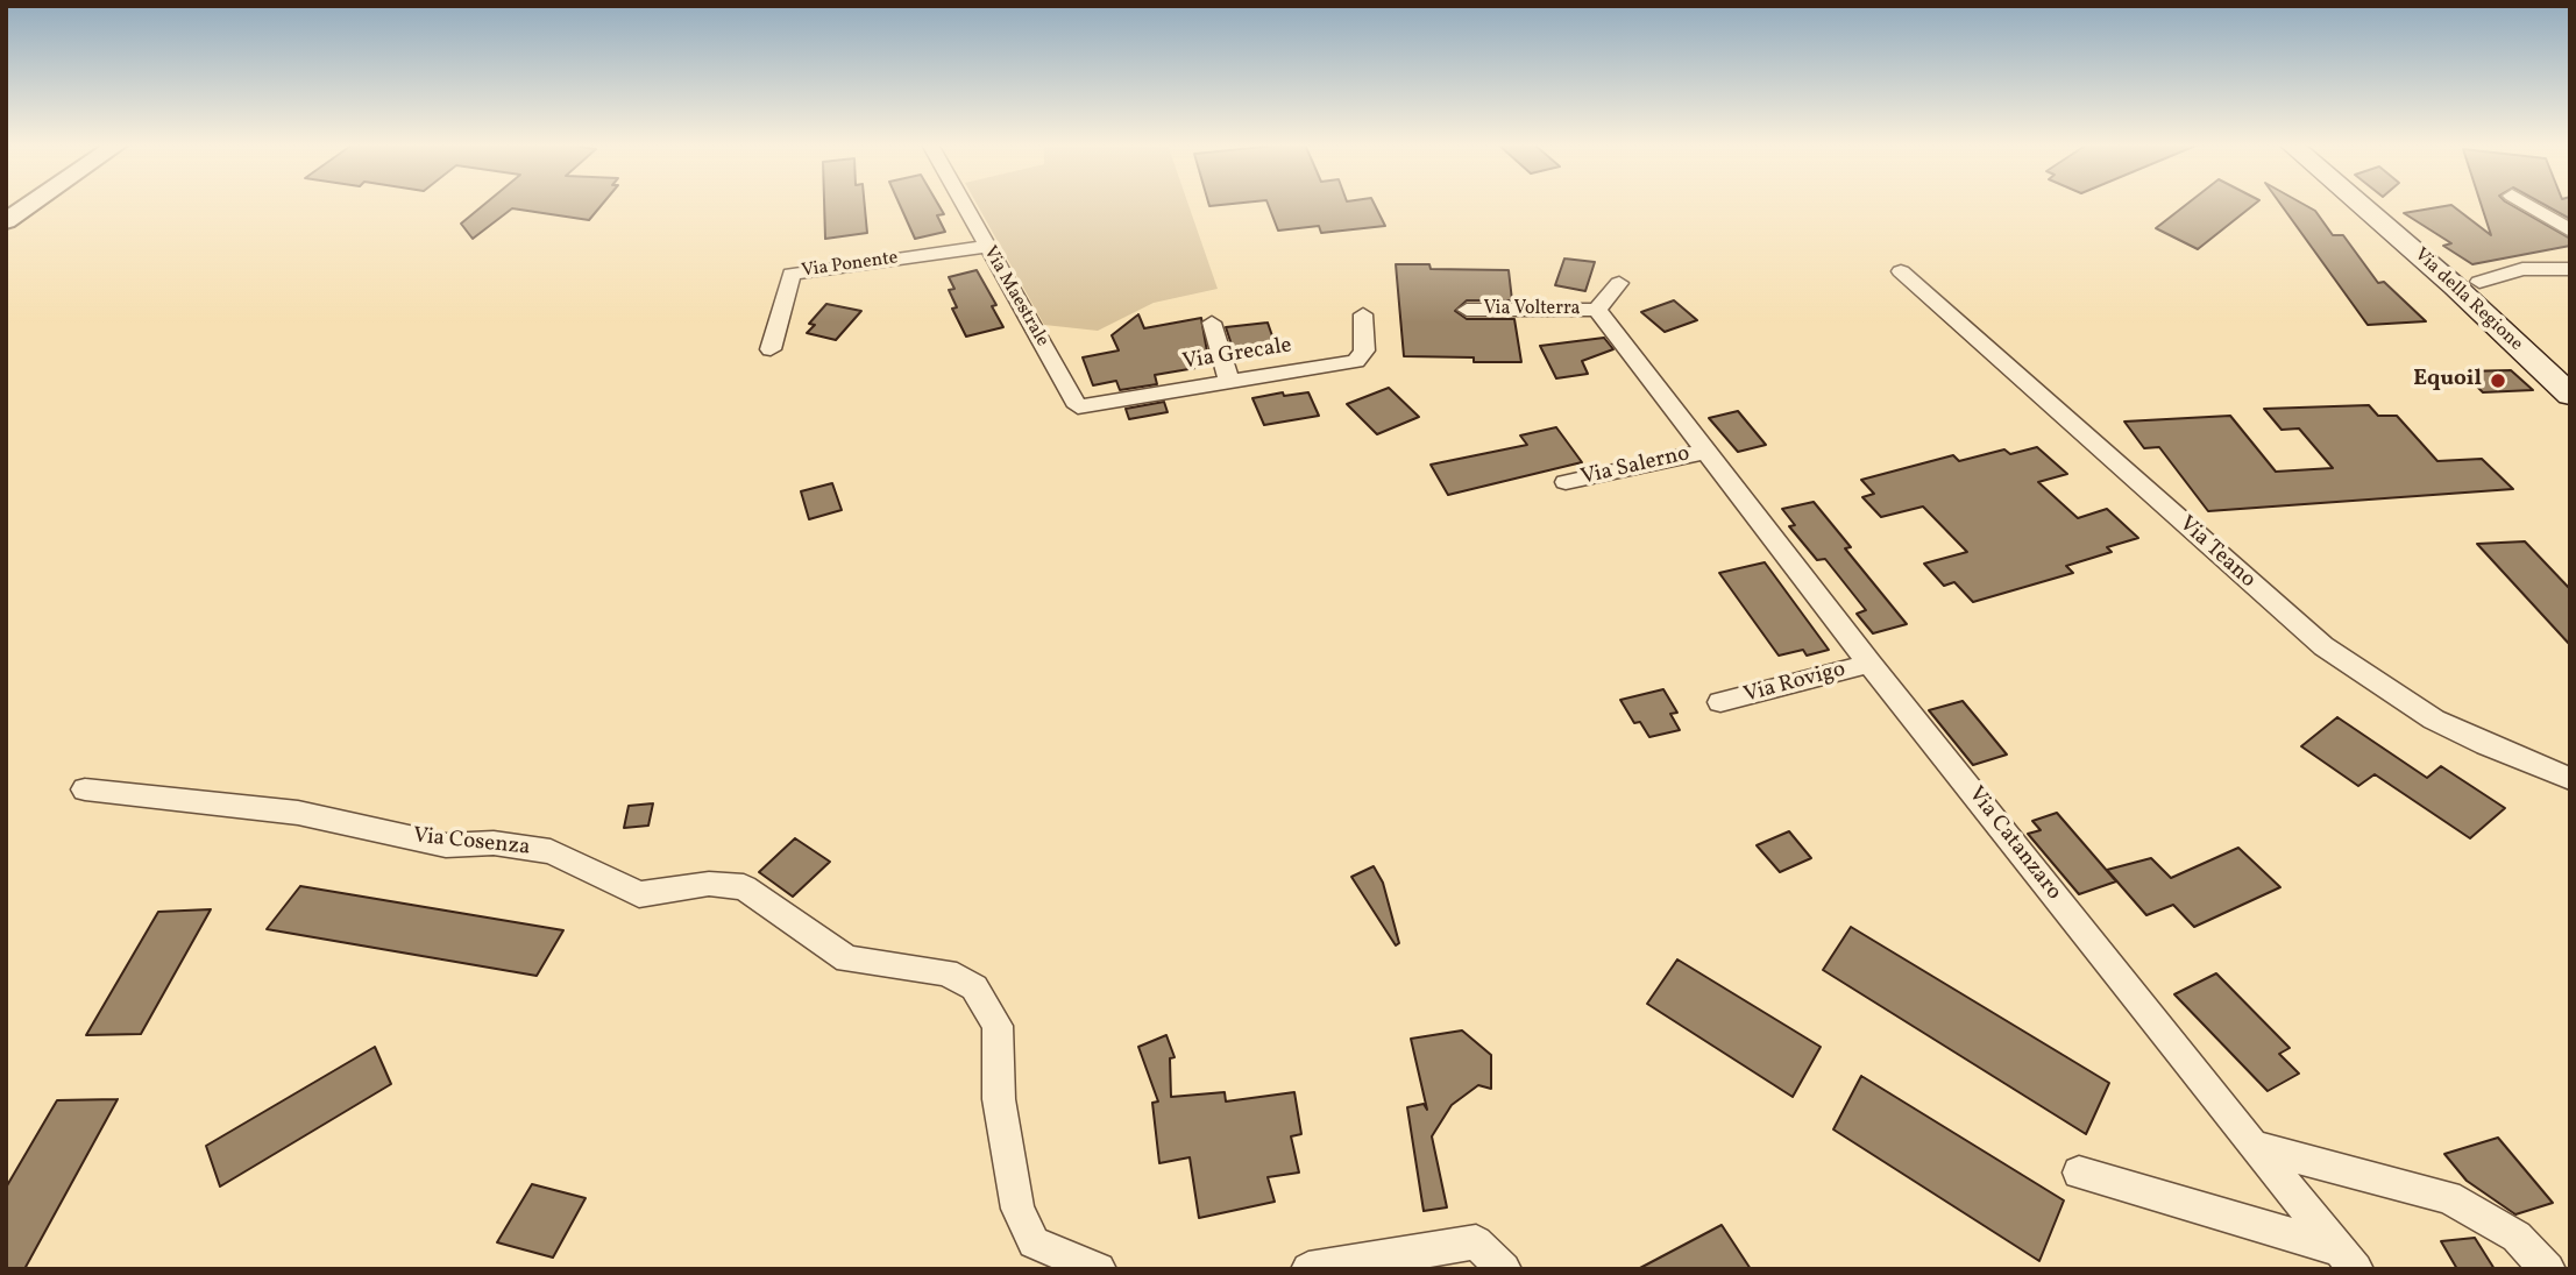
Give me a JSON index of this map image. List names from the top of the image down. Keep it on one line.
{"streets":{"main road":["Via della Regione"],"street":["Via Ponente","Via Maestrale","Via Volterra","Via Grecale","Via Salerno","Via Teano","Via Rovigo","Via Cosenza","Via Catanzaro"]},"crossings":[["Via Ponente","Via Maestrale"],["Via Maestrale","Via Grecale"],["Via Volterra","Via Catanzaro"],["Via Salerno","Via Catanzaro"],["Via Rovigo","Via Catanzaro"]],"places":["Equoil"]}
